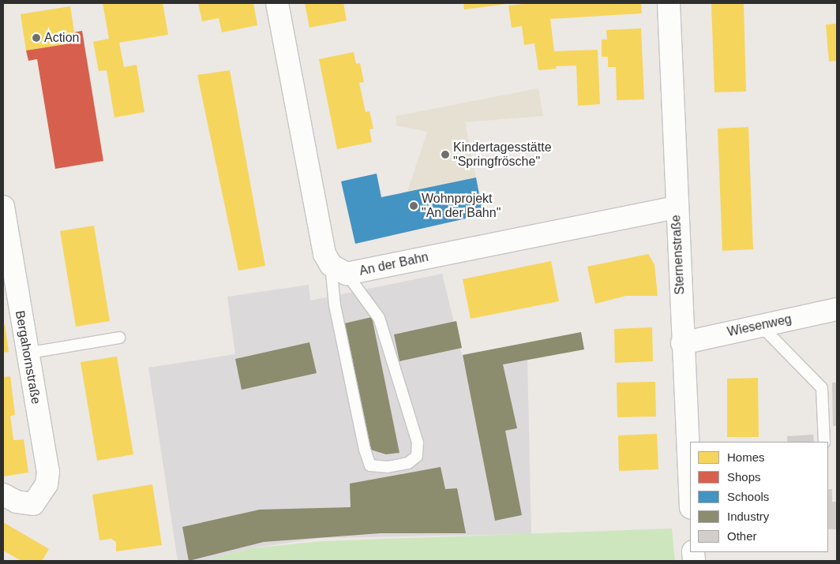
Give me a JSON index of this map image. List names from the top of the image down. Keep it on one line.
{"streets":{"street":["Sternenstraße","An der Bahn","Wiesenweg","Bergahornstraße"]},"crossings":[["Sternenstraße","An der Bahn"],["Sternenstraße","Wiesenweg"]],"places":["Action","Kindertagesstätte \"Springfrösche\"","Wohnprojekt \"An der Bahn\""],"legend":["Homes","Shops","Schools","Industry","Other"]}
